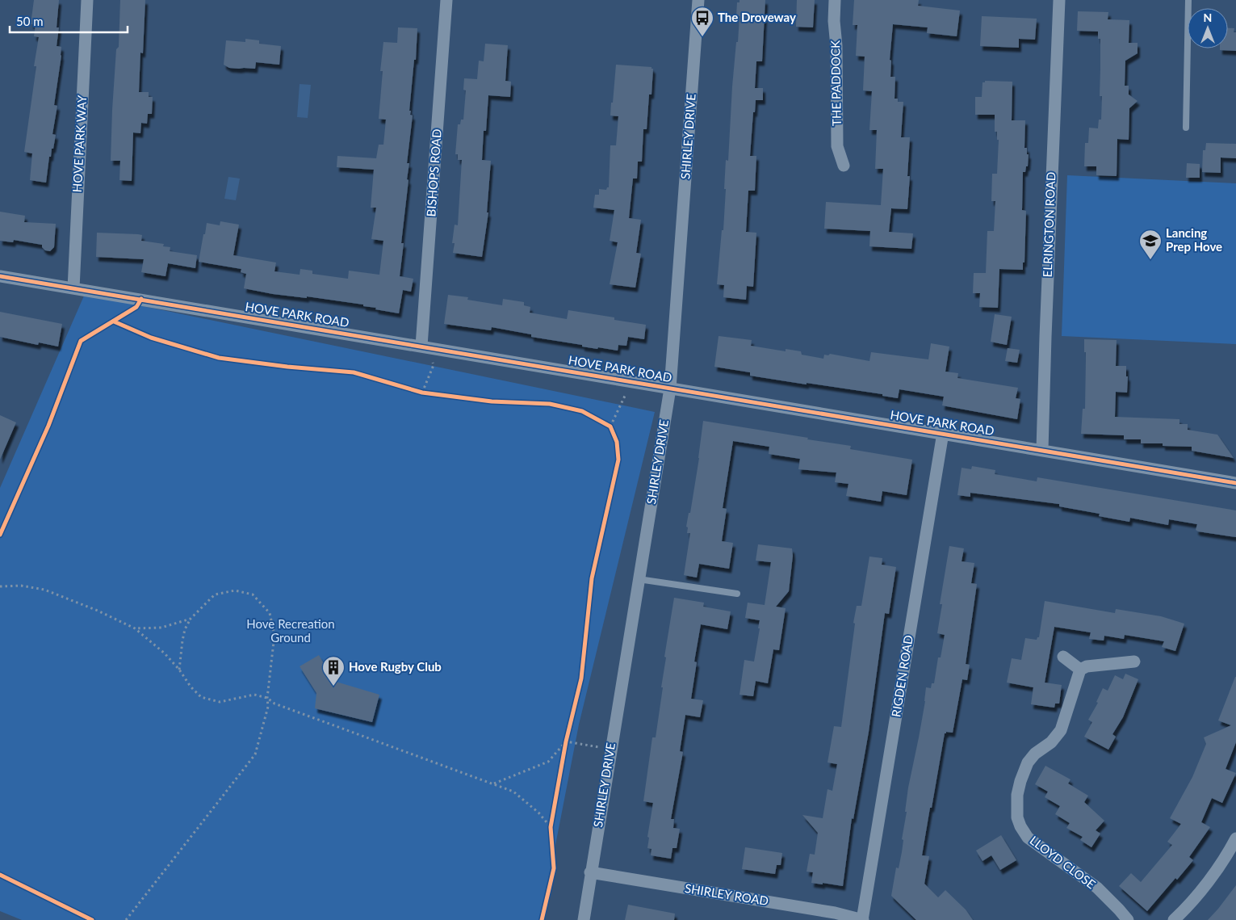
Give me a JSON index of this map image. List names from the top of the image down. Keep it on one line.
{"streets":{"street":["THE PADDOCK","SHIRLEY DRIVE","HOVE PARK WAY","BISHOPS ROAD","ELRINGTON ROAD","HOVE PARK ROAD","RIGDEN ROAD","LLOYD CLOSE","SHIRLEY ROAD"]},"crossings":[["SHIRLEY DRIVE","HOVE PARK ROAD"],["SHIRLEY DRIVE","SHIRLEY ROAD"],["HOVE PARK WAY","HOVE PARK ROAD"],["BISHOPS ROAD","HOVE PARK ROAD"],["ELRINGTON ROAD","HOVE PARK ROAD"],["HOVE PARK ROAD","RIGDEN ROAD"],["RIGDEN ROAD","SHIRLEY ROAD"]],"parks":["Hove Recreation Ground"],"places":{"bus stop":["The Droveway"],"school or university":["Lancing Prep Hove"],"building":["Hove Rugby Club"]},"scale_bar":"50 m","north":"top"}
